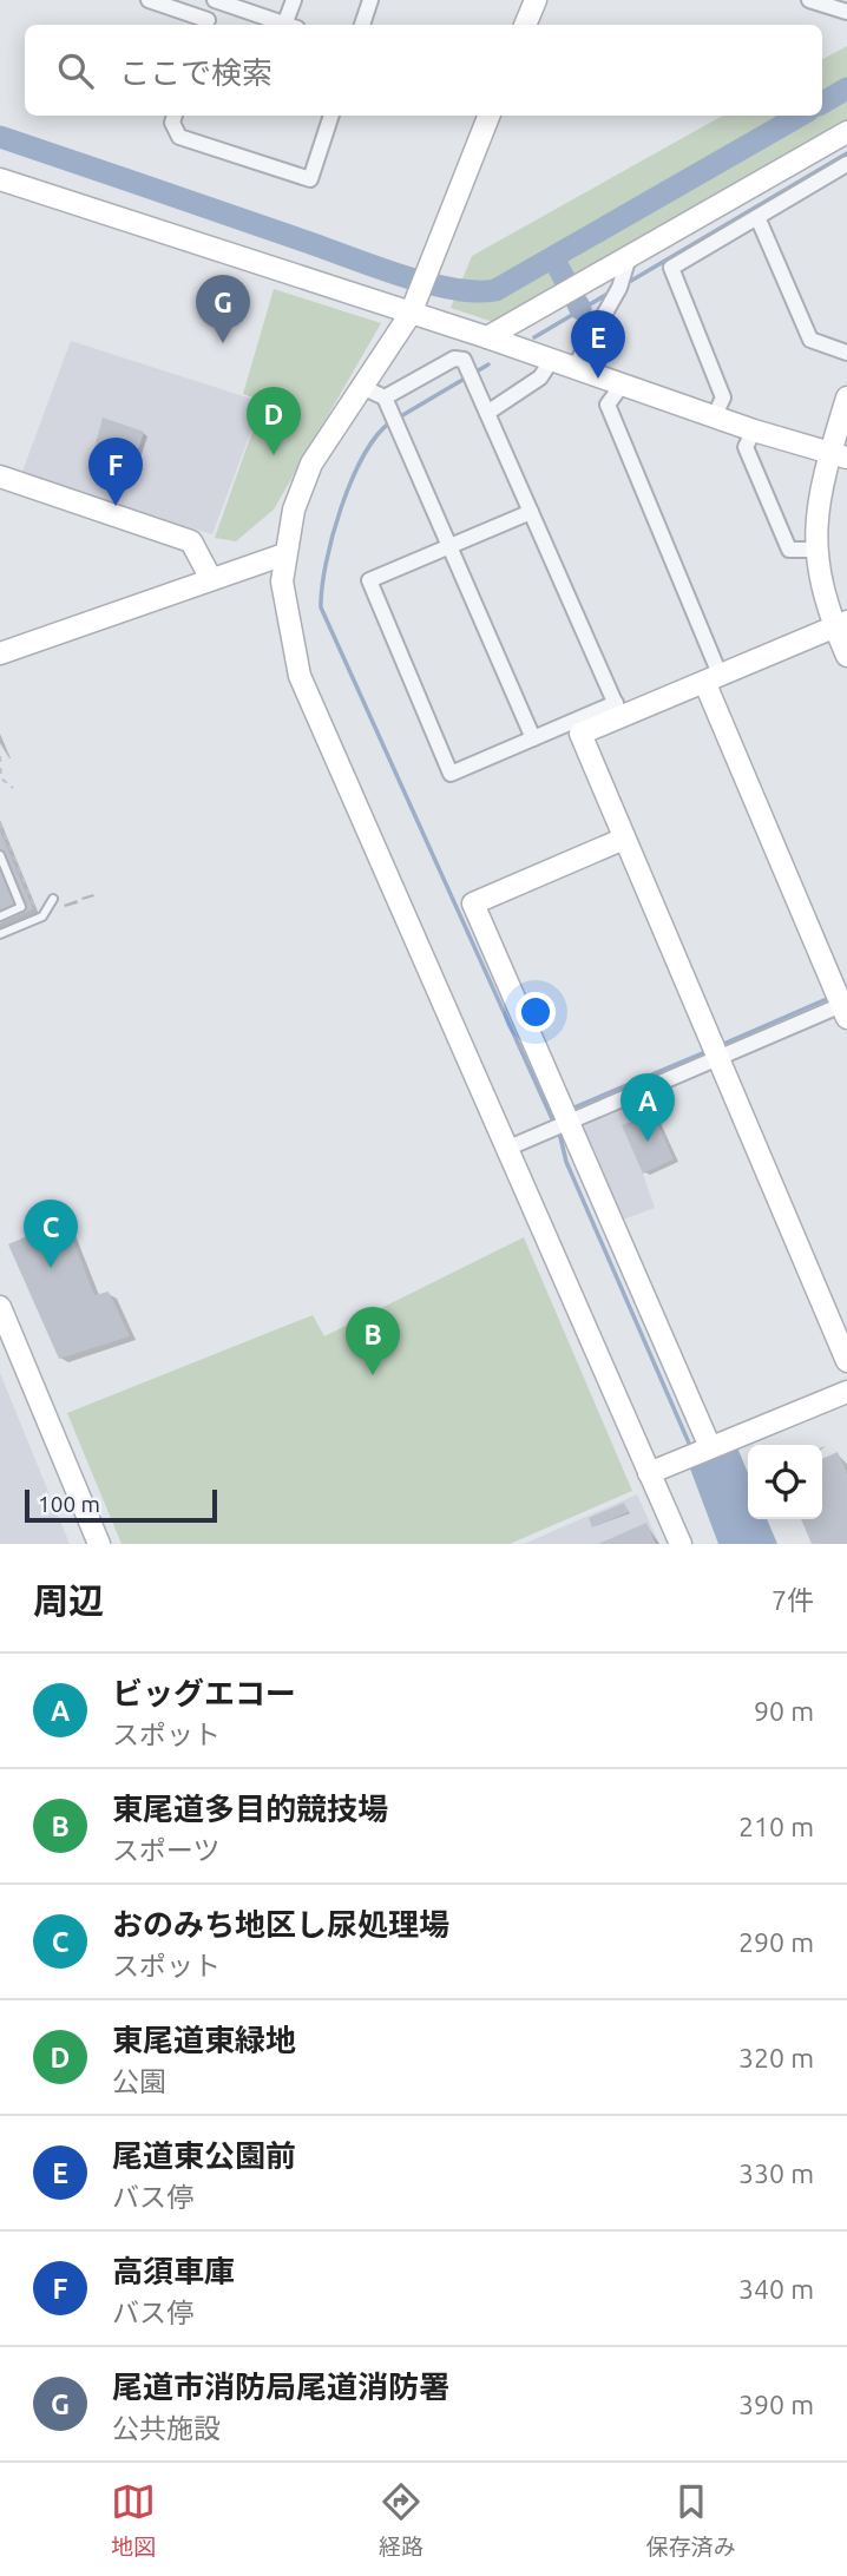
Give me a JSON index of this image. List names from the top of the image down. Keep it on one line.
{"scale_bar":"100 m","page":{"search":"ここで検索","pins":["G","E","D","F","A","C","B"],"scale":"100 m","heading":["周辺","7件"],"list":[{"mark":"A","name":"ビッグエコー","note":"スポット","value":"90 m"},{"mark":"B","name":"東尾道多目的競技場","note":"スポーツ","value":"210 m"},{"mark":"C","name":"おのみち地区し尿処理場","note":"スポット","value":"290 m"},{"mark":"D","name":"東尾道東緑地","note":"公園","value":"320 m"},{"mark":"E","name":"尾道東公園前","note":"バス停","value":"330 m"},{"mark":"F","name":"高須車庫","note":"バス停","value":"340 m"},{"mark":"G","name":"尾道市消防局尾道消防署","note":"公共施設","value":"390 m"}],"nav":["地図","経路","保存済み"]}}
